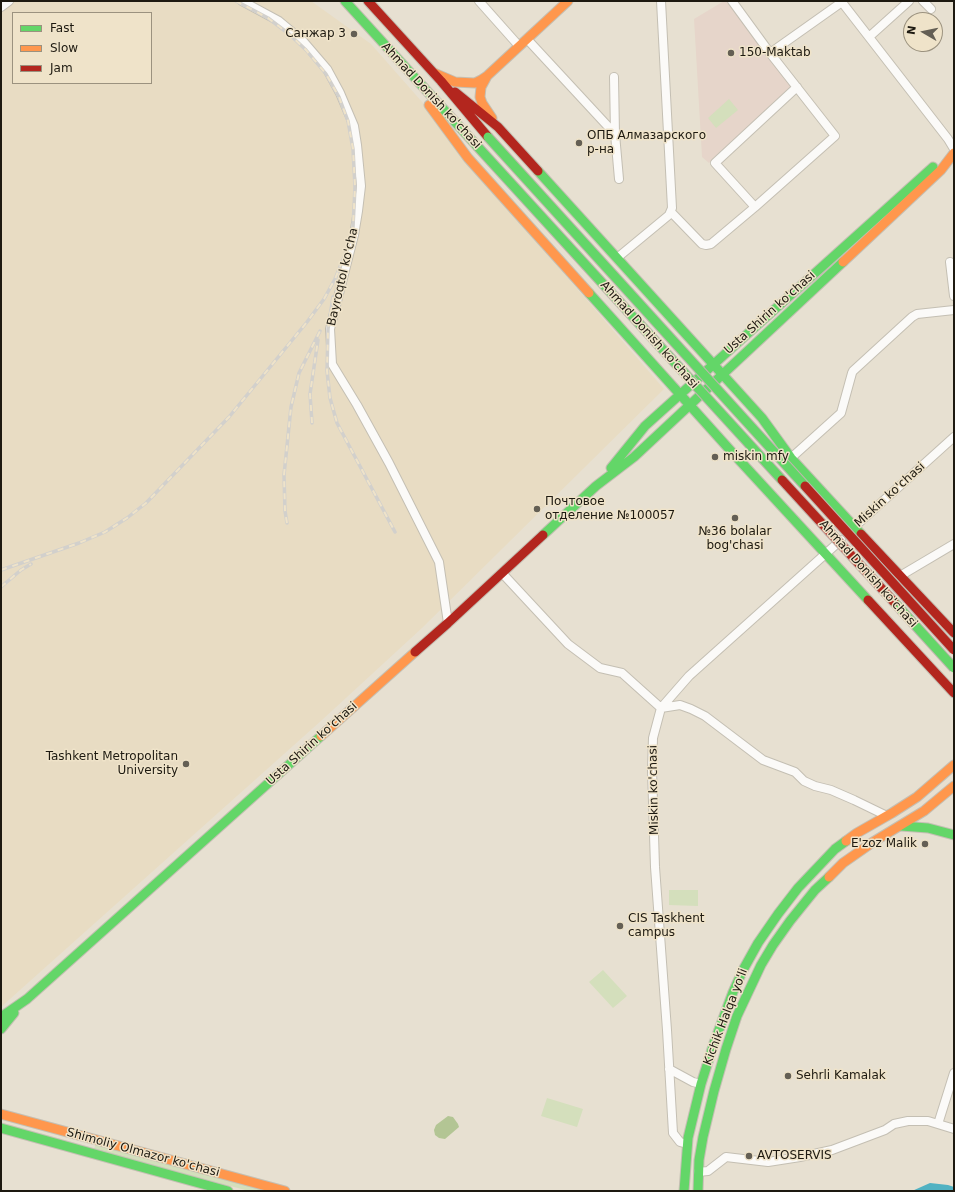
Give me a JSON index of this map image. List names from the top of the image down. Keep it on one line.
{"streets":{"main road":["Ahmad Donish ko'chasi","Usta Shirin ko'chasi","Kichik Halqa yo'li","Shimoliy Olmazor ko'chasi"],"street":["Bayroqtol ko'cha","Miskin ko'chasi"]},"crossings":[["Ahmad Donish ko'chasi","Usta Shirin ko'chasi"],["Ahmad Donish ko'chasi","Miskin ko'chasi"],["Bayroqtol ko'cha","Usta Shirin ko'chasi"],["Miskin ko'chasi","Kichik Halqa yo'li"]],"places":["Санжар 3","150-Maktab","ОПБ Алмазарского р-на","miskin mfy","Почтовое отделение №100057","№36 bolalar bog'chasi","Tashkent Metropolitan University","E'zoz Malik","CIS Taskhent campus","Sehrli Kamalak","AVTOSERVIS"],"legend":["Fast","Slow","Jam"],"north":"left"}
